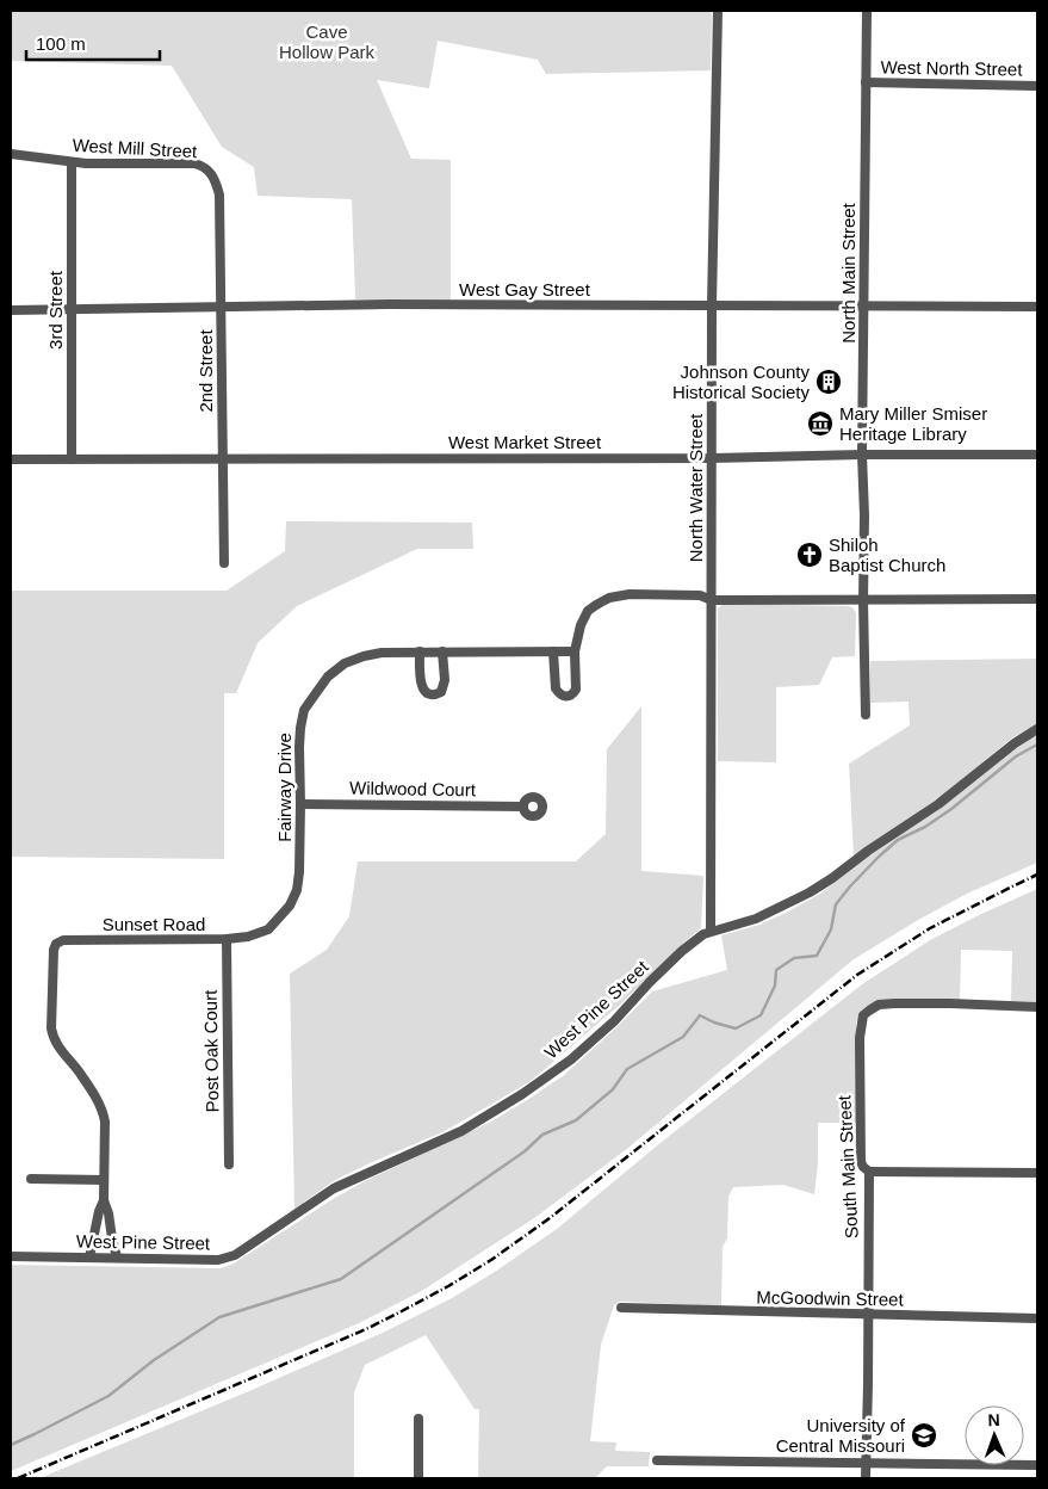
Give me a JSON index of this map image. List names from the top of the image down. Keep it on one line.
{"streets":{"street":["West North Street","West Mill Street","North Main Street","West Gay Street","3rd Street","2nd Street","West Market Street","North Water Street","Fairway Drive","Wildwood Court","Sunset Road","West Pine Street","Post Oak Court","South Main Street","McGoodwin Street"]},"crossings":[["West North Street","North Main Street"],["West Mill Street","3rd Street"],["West Mill Street","2nd Street"],["North Main Street","West Gay Street"],["North Main Street","West Market Street"],["West Gay Street","3rd Street"],["West Gay Street","2nd Street"],["West Gay Street","North Water Street"],["3rd Street","West Market Street"],["2nd Street","West Market Street"],["West Market Street","North Water Street"],["North Water Street","West Pine Street"],["Fairway Drive","Wildwood Court"],["Fairway Drive","Sunset Road"],["Fairway Drive","Post Oak Court"],["Sunset Road","Post Oak Court"],["South Main Street","McGoodwin Street"]],"parks":["Cave Hollow Park"],"places":{"building":["Johnson County Historical Society"],"museum":["Mary Miller Smiser Heritage Library"],"church":["Shiloh Baptist Church"],"school or university":["University of Central Missouri"]},"scale_bar":"100 m","north":"top"}
